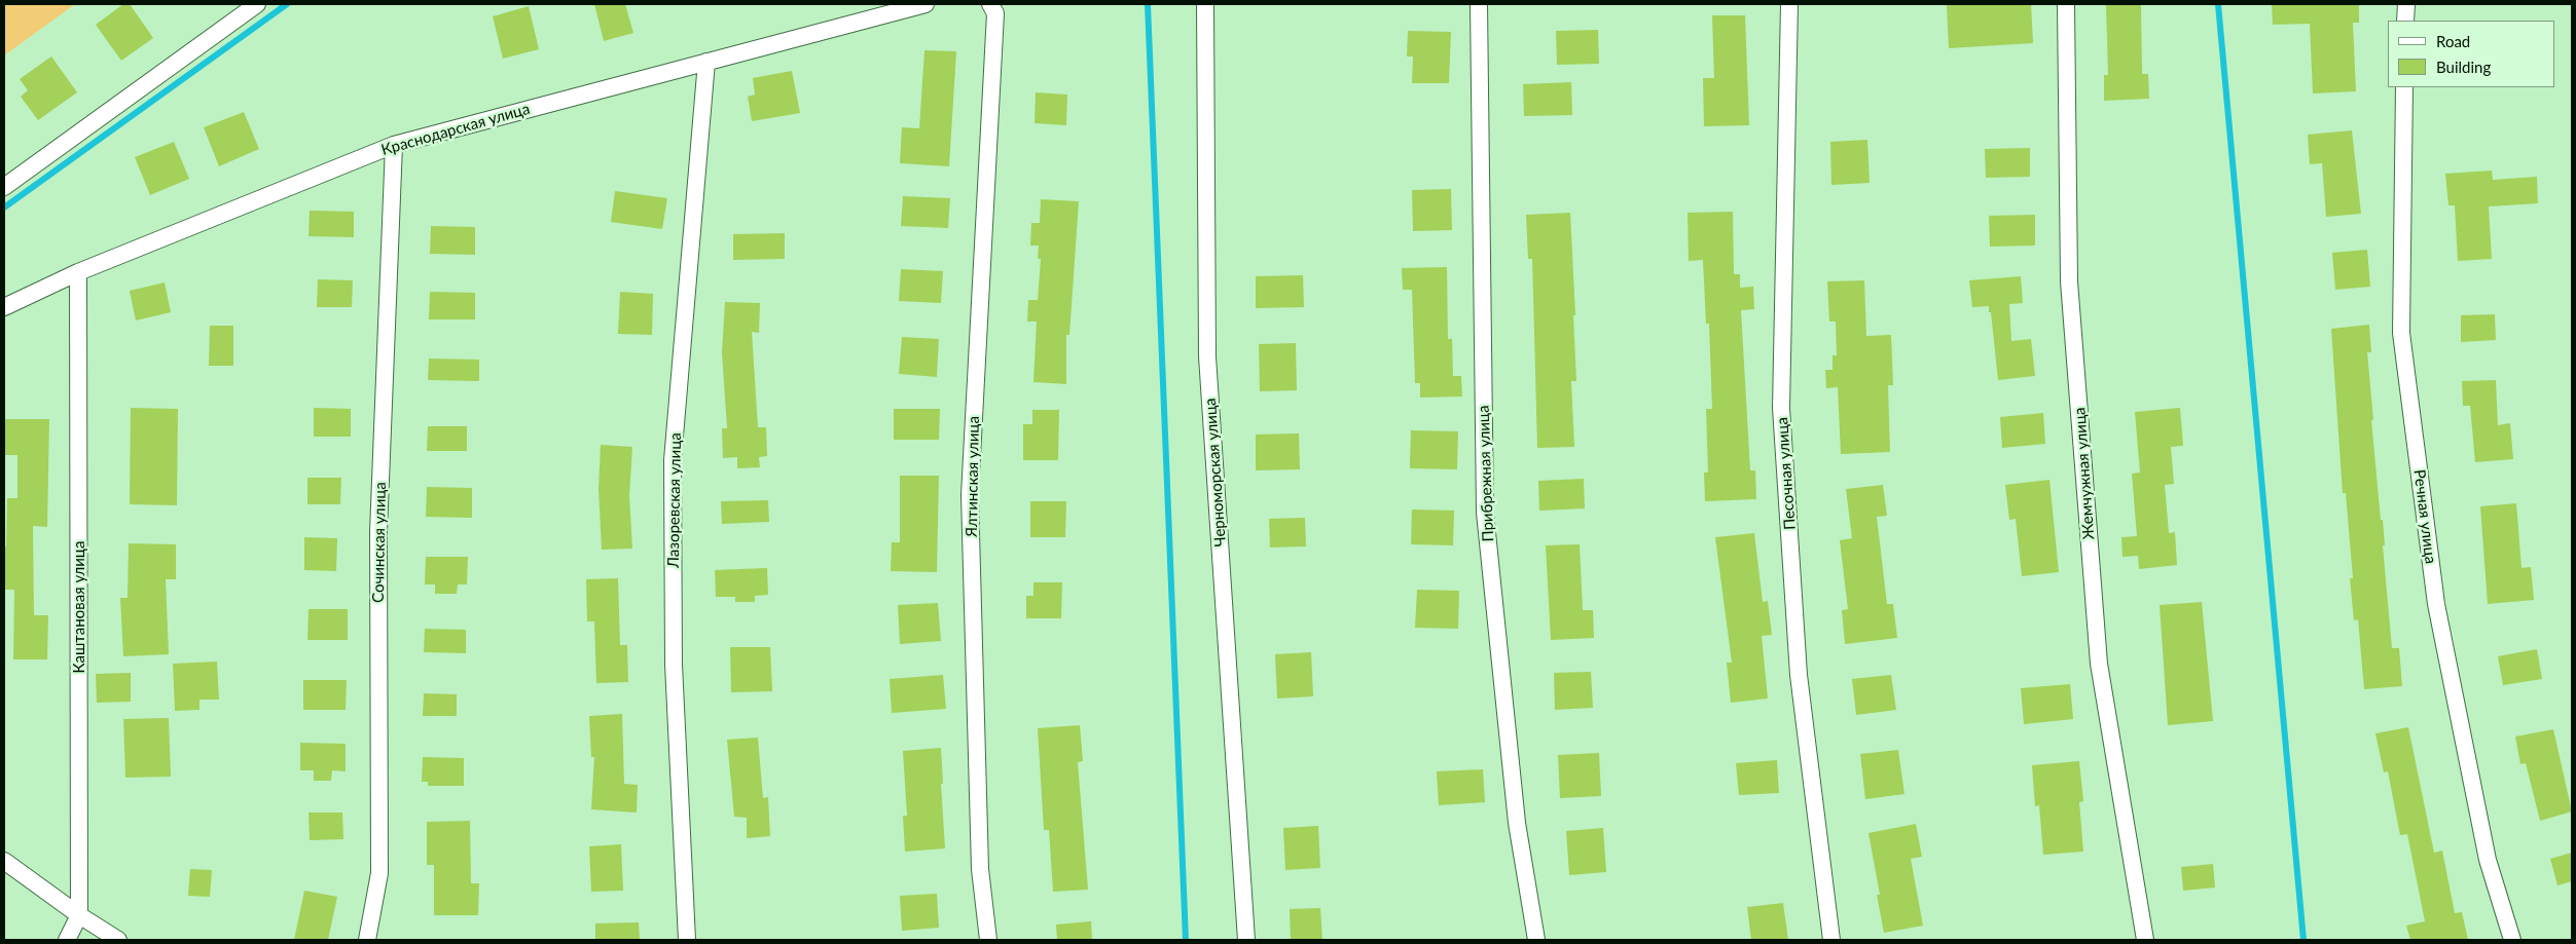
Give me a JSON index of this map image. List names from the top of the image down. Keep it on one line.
{"streets":{"street":["Краснодарская улица","Черноморская улица","Прибрежная улица","Песочная улица","Жемчужная улица","Ялтинская улица","Лазоревская улица","Речная улица","Сочинская улица","Каштановая улица"]},"crossings":[["Краснодарская улица","Лазоревская улица"],["Краснодарская улица","Сочинская улица"],["Краснодарская улица","Каштановая улица"]],"legend":["Road","Building"]}
